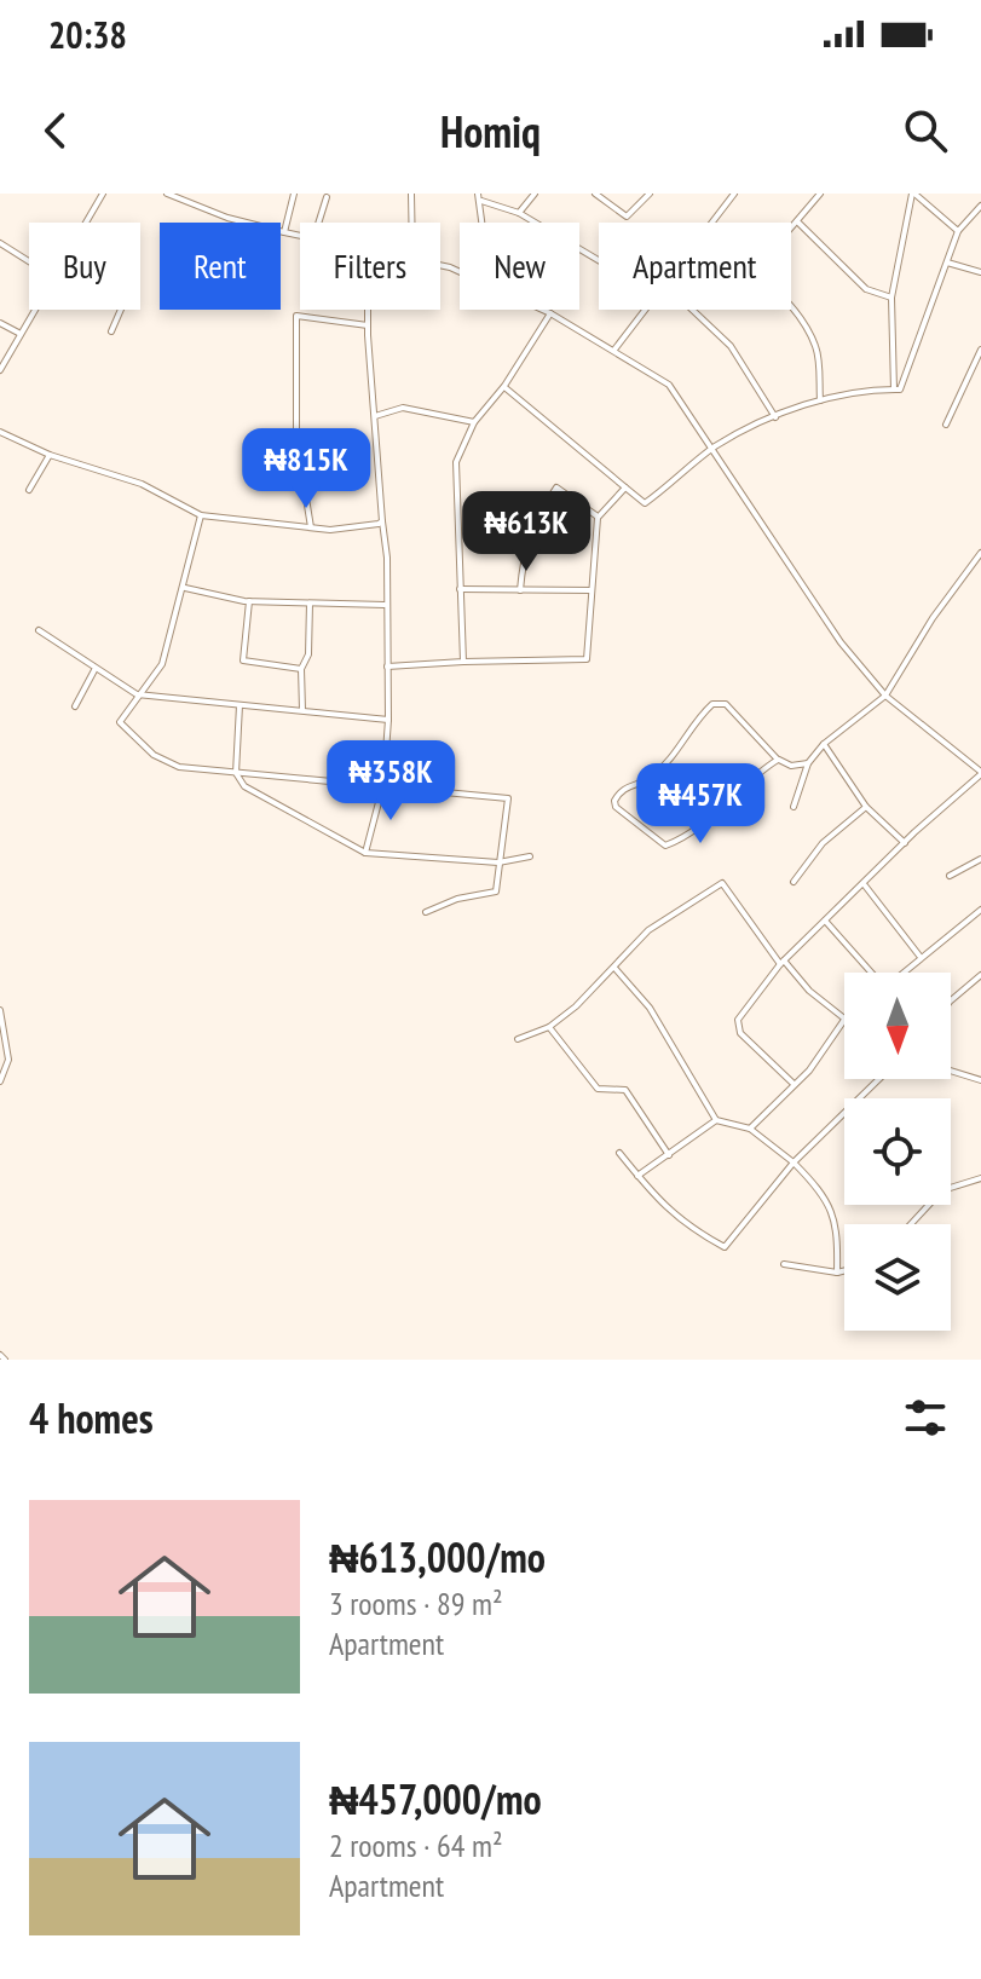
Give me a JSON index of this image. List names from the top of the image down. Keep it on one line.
{"north":"bottom","page":{"status":"20:38","header":"Homiq","chip":["Buy","Rent","Filters","New","Apartment"],"price":["₦815K","₦613K","₦358K","₦457K"],"heading":"4 homes","list":[{"name":"₦613,000/mo","note":"3 rooms · 89 m² · Apartment"},{"name":"₦457,000/mo","note":"2 rooms · 64 m² · Apartment"}]}}
